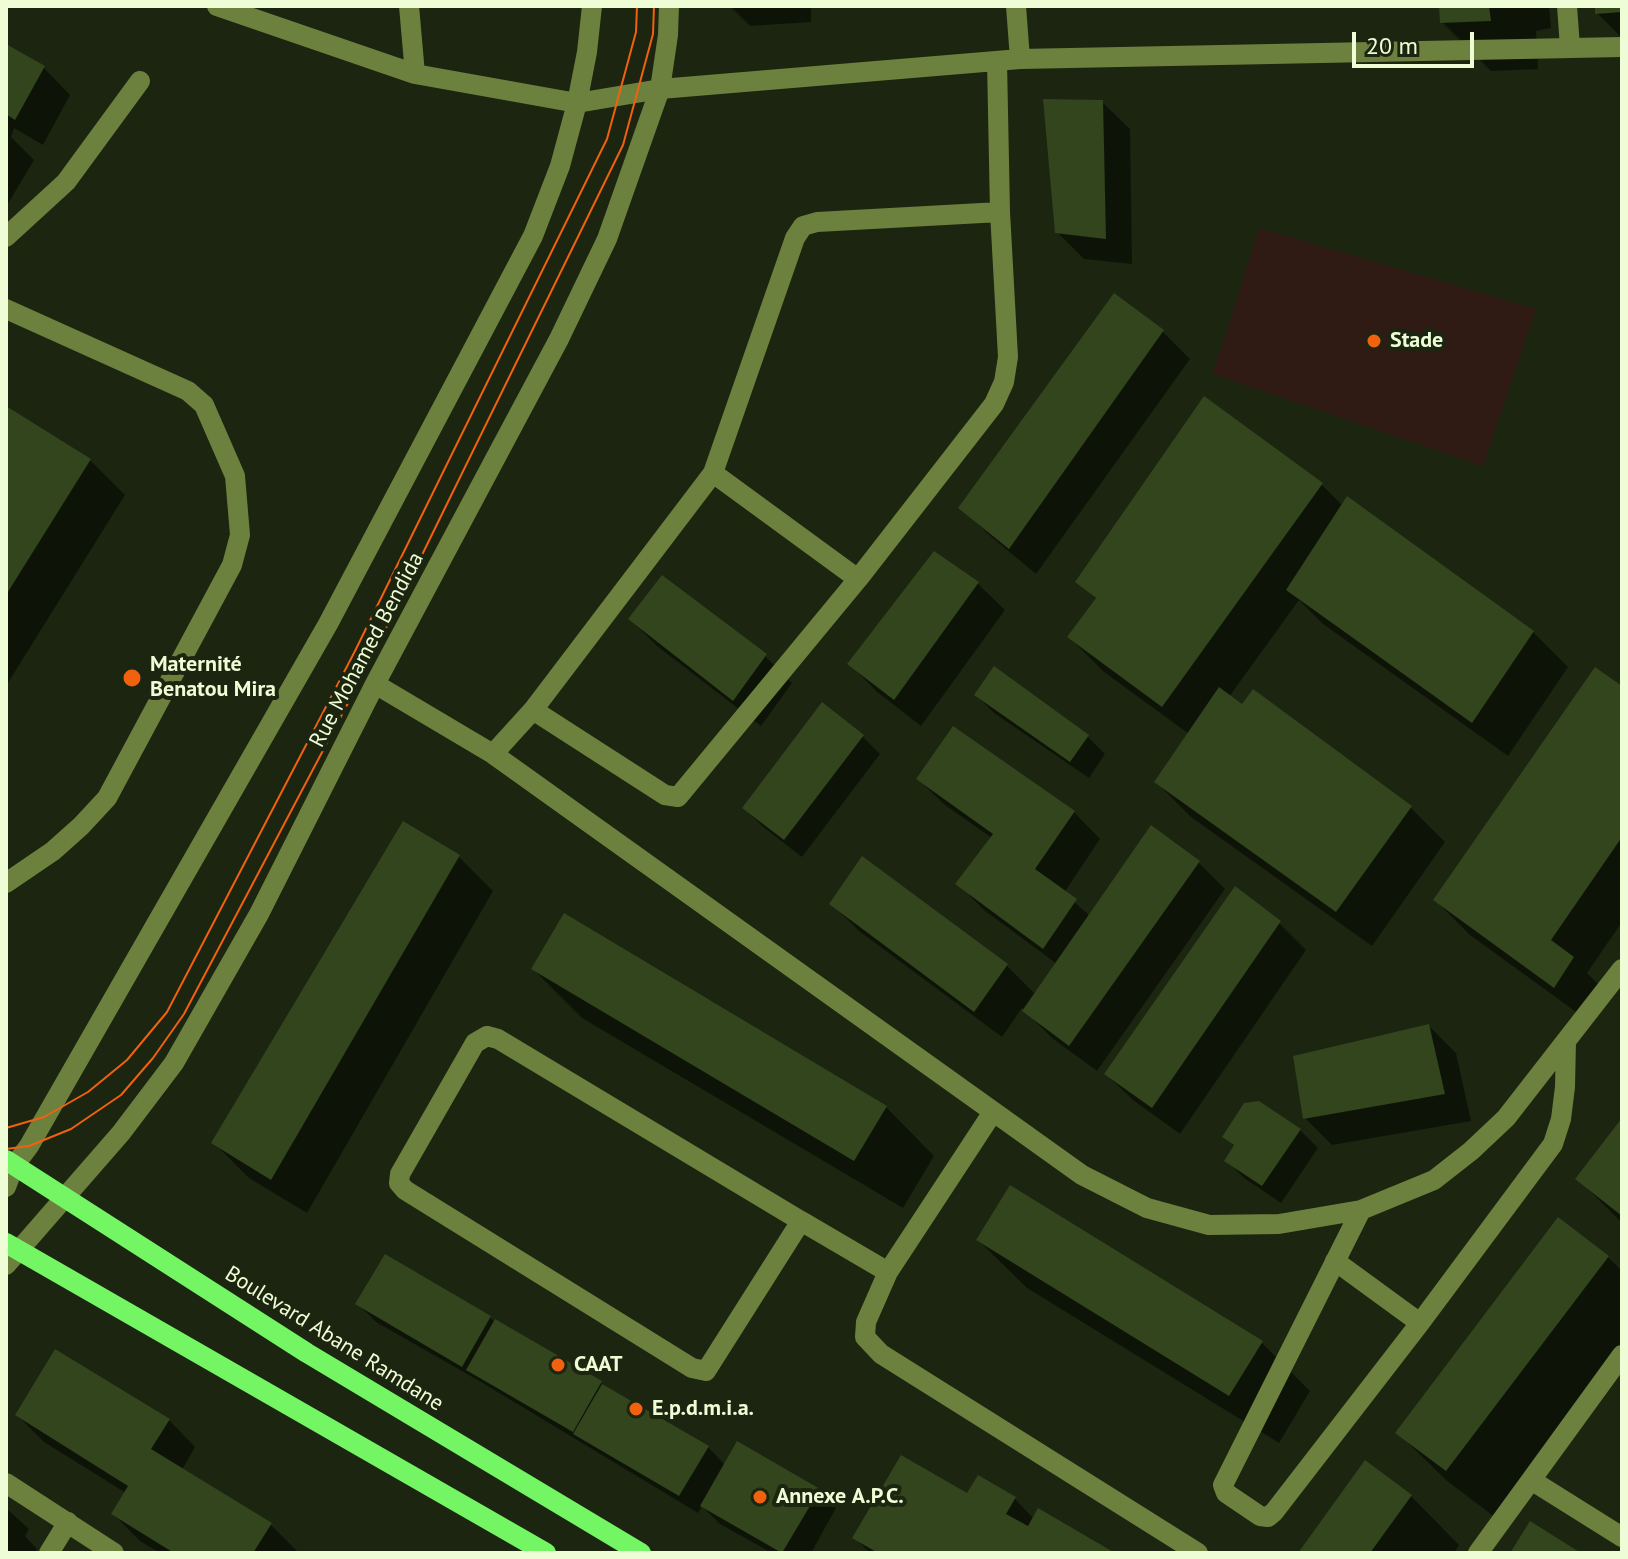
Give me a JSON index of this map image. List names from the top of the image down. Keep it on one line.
{"streets":{"main road":["Boulevard Abane Ramdane"],"street":["Rue Mohamed Bendida"]},"crossings":[["Rue Mohamed Bendida","Boulevard Abane Ramdane"]],"places":["Stade","Maternité Benatou Mira","CAAT","E.p.d.m.i.a.","Annexe A.P.C."],"scale_bar":"20 m"}
